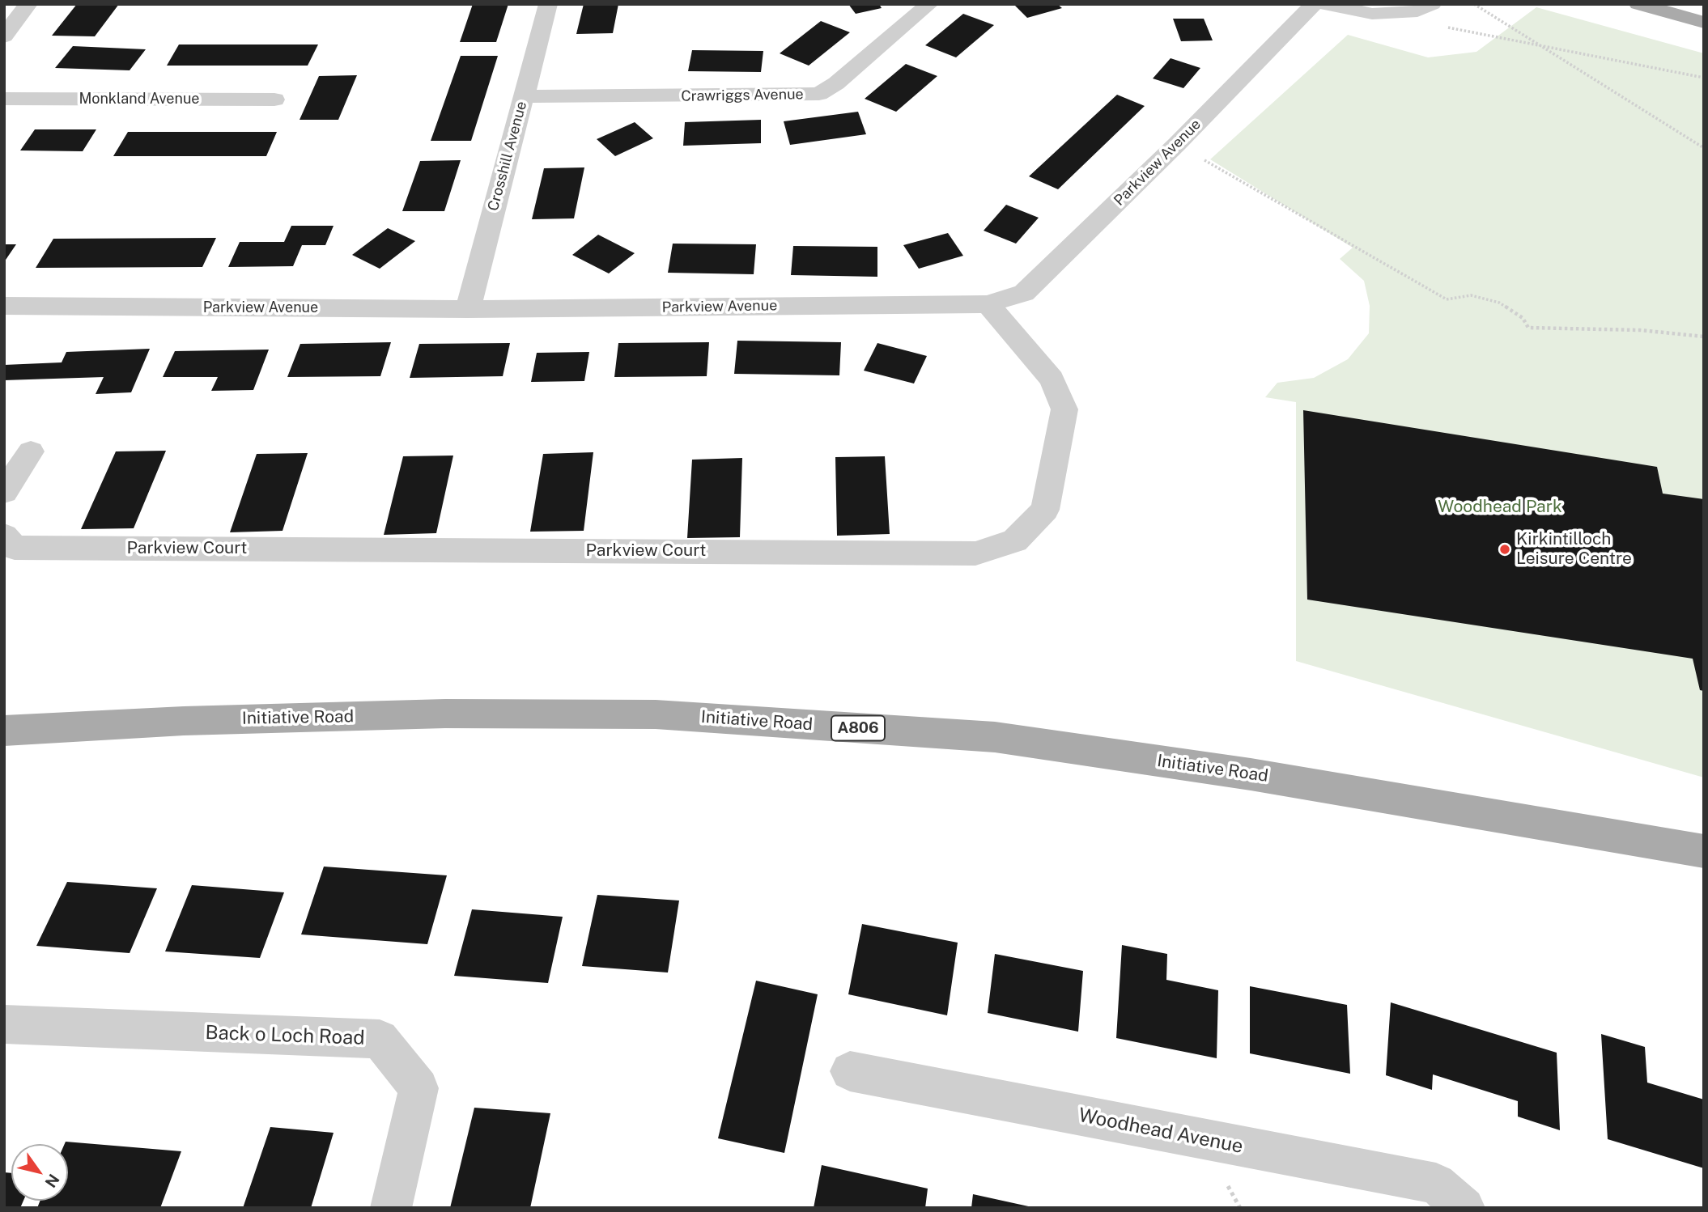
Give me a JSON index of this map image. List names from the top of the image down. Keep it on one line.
{"streets":{"main road":["Initiative Road","A806"],"street":["Crawriggs Avenue","Monkland Avenue","Crosshill Avenue","Parkview Avenue","Parkview Court","Back o Loch Road","Woodhead Avenue"]},"crossings":[["Crawriggs Avenue","Crosshill Avenue"],["Crosshill Avenue","Parkview Avenue"],["Parkview Avenue","Parkview Court"]],"parks":["Woodhead Park"],"places":["Kirkintilloch Leisure Centre"],"north":"bottom right"}
